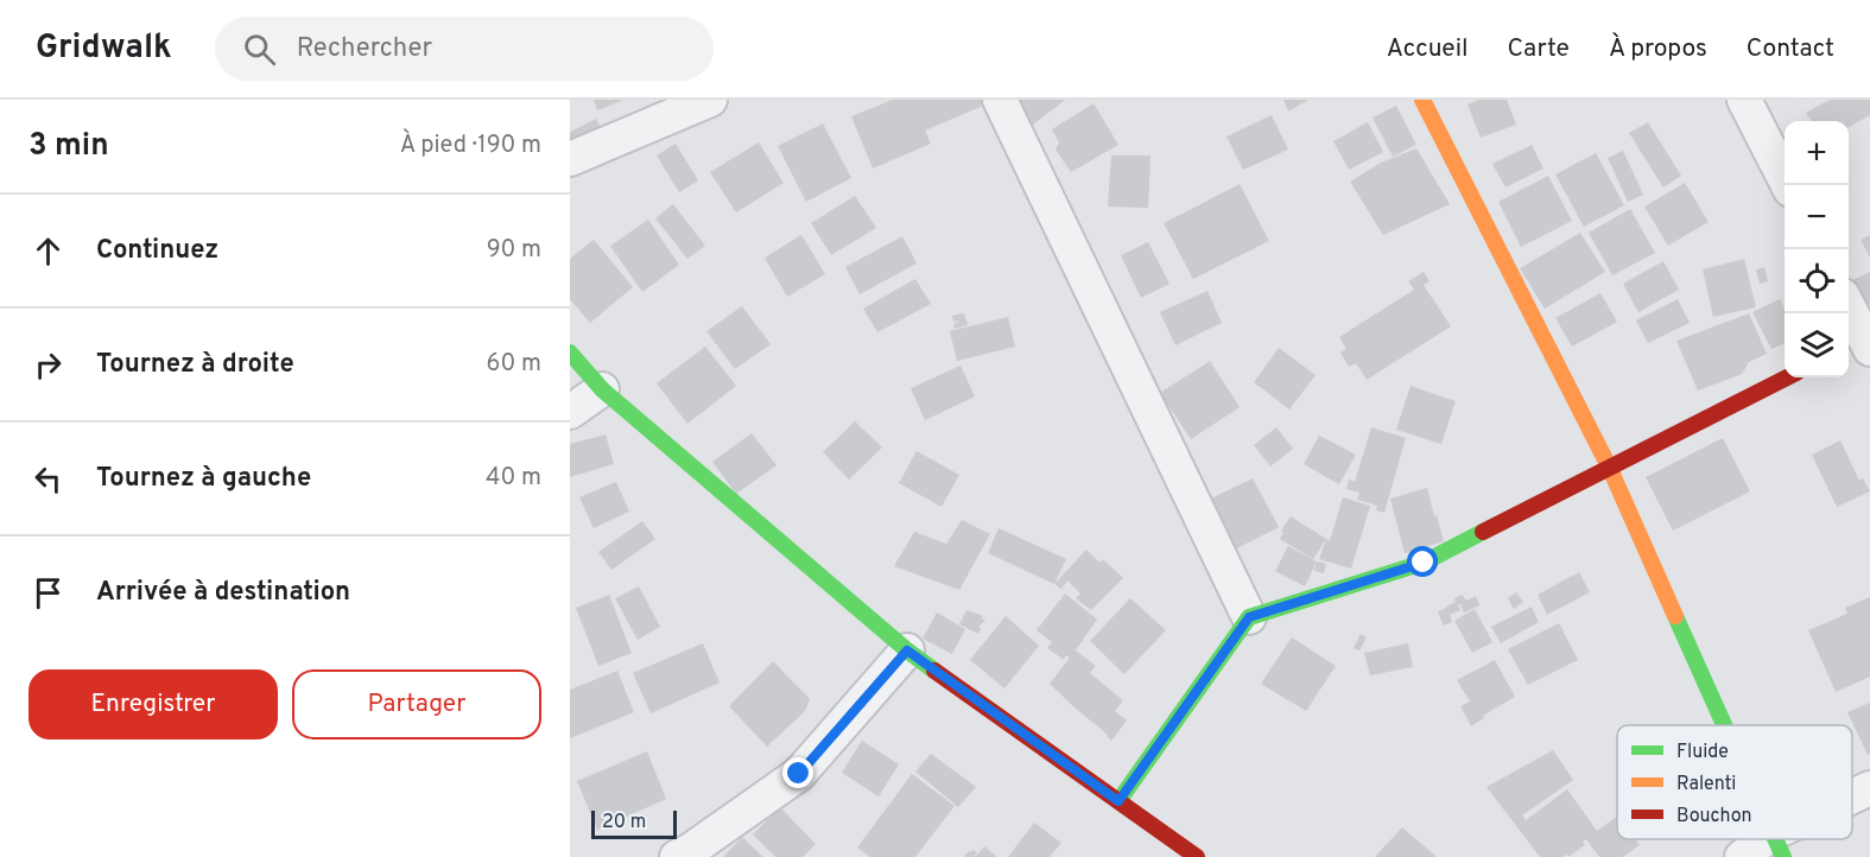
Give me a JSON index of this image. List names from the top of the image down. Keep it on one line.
{"legend":["Fluide","Ralenti","Bouchon"],"scale_bar":"20 m","page":{"header":"Gridwalk","search":"Rechercher","nav":["Accueil","Carte","À propos","Contact"],"heading":["3 min","À pied · 190 m"],"map_buttons":["+","−"],"list":[["Continuez","90 m"],["Tournez à droite","60 m"],["Tournez à gauche","40 m"],"Arrivée à destination"],"buttons":["Enregistrer","Partager"],"scale":"20 m"}}
